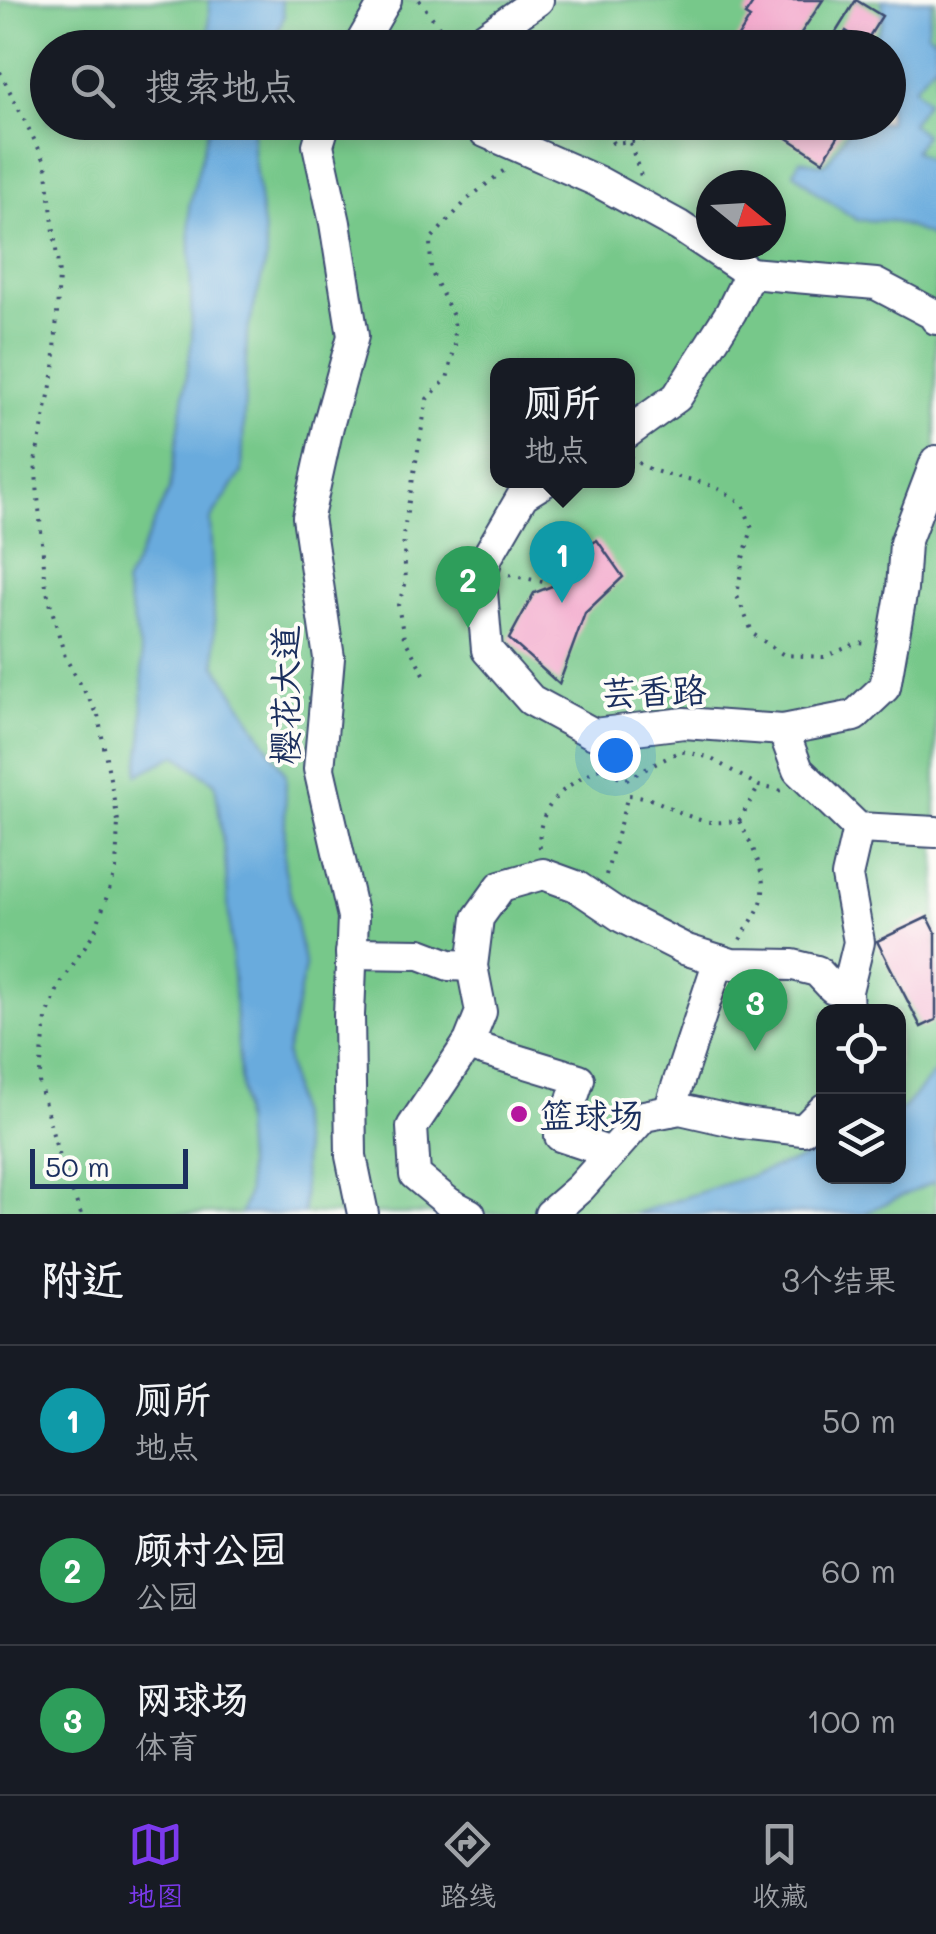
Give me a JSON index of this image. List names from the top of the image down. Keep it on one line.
{"streets":{"lane":["芸香路","樱花大道"]},"places":["篮球场"],"scale_bar":"50 m","north":"right","page":{"search":"搜索地点","popup":["厕所","地点"],"pins":["1","2","3"],"scale":"50 m","heading":["附近","3个结果"],"list":[{"mark":"1","name":"厕所","note":"地点","value":"50 m"},{"mark":"2","name":"顾村公园","note":"公园","value":"60 m"},{"mark":"3","name":"网球场","note":"体育","value":"100 m"}],"nav":["地图","路线","收藏"]}}
